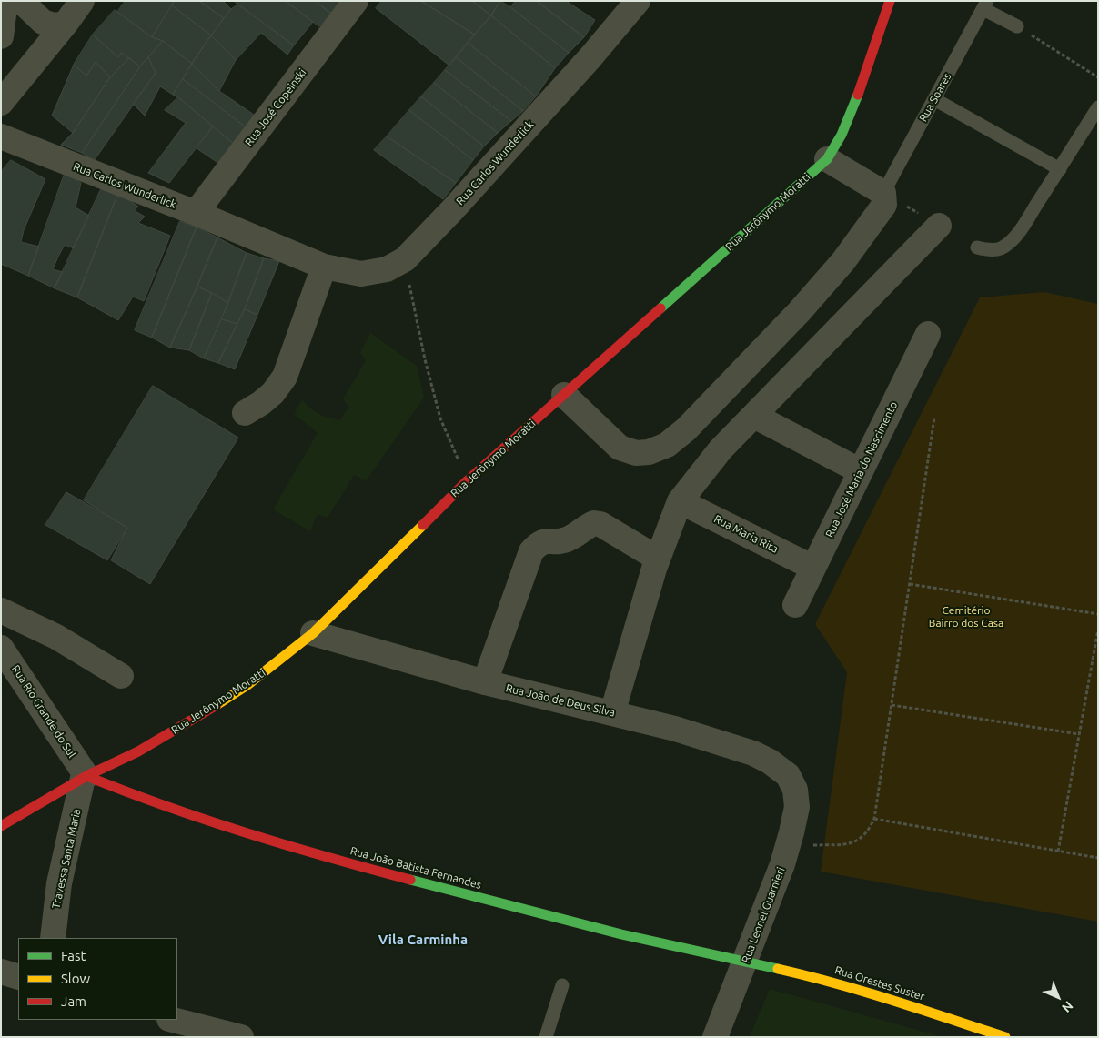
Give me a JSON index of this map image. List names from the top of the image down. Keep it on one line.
{"streets":{"street":["Rua José Copeinski","Rua Carlos Wunderlick","Rua Jerônymo Moratti","Rua José Maria do Nascimento","Rua Maria Rita","Rua João de Deus Silva","Rua Rio Grande do Sul","Travessa Santa Maria","Rua João Batista Fernandes","Rua Leonel Guarnieri","Rua Orestes Suster"],"lane":["Rua Soares"]},"crossings":[["Rua José Copeinski","Rua Carlos Wunderlick"],["Rua Jerônymo Moratti","Rua João de Deus Silva"],["Rua Jerônymo Moratti","Rua Rio Grande do Sul"],["Rua Jerônymo Moratti","Travessa Santa Maria"],["Rua Jerônymo Moratti","Rua João Batista Fernandes"],["Rua José Maria do Nascimento","Rua Maria Rita"],["Rua João de Deus Silva","Rua Leonel Guarnieri"],["Rua Rio Grande do Sul","Travessa Santa Maria"],["Rua Rio Grande do Sul","Rua João Batista Fernandes"],["Travessa Santa Maria","Rua João Batista Fernandes"],["Rua João Batista Fernandes","Rua Leonel Guarnieri"],["Rua João Batista Fernandes","Rua Orestes Suster"],["Rua Leonel Guarnieri","Rua Orestes Suster"]],"districts":["Vila Carminha"],"parks":["Cemitério Bairro dos Casa"],"legend":["Fast","Slow","Jam"],"north":"bottom right"}
